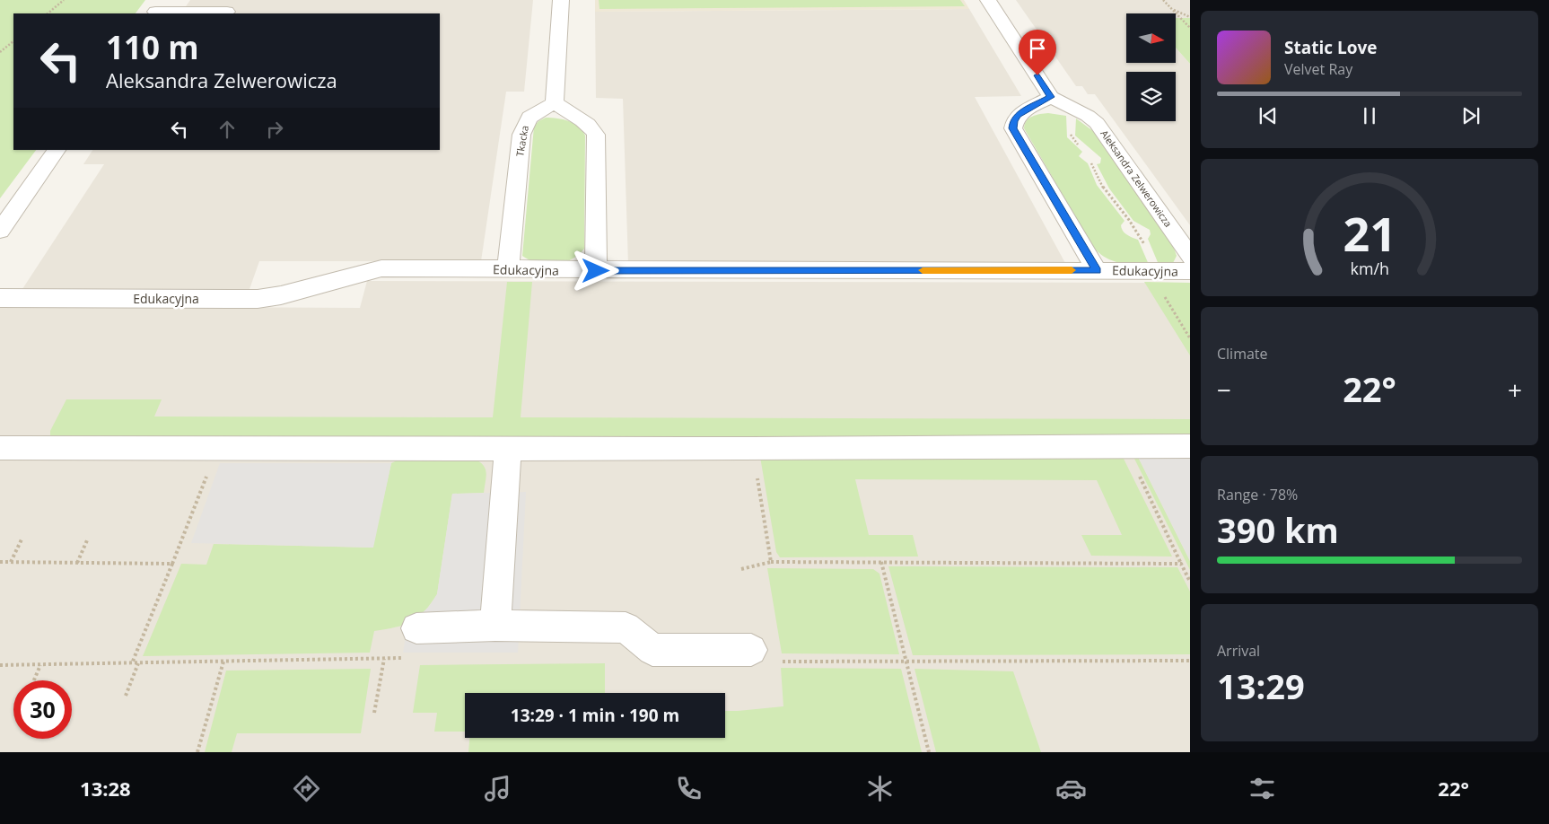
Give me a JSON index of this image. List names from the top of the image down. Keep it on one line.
{"streets":{"street":["Tkacka","Aleksandra Zelwerowicza","Edukacyjna"]},"crossings":[["Tkacka","Edukacyjna"]],"north":"right","page":{"turn":["110 m","Aleksandra Zelwerowicza"],"song":["Static Love","Velvet Ray"],"tile":["Climate",["Range · 78%","390 km"],["Arrival","13:29"]],"heat":["−","22°","+"],"limit":"30","trip":"13:29 · 1 min · 190 m","tabs":["13:28","22°"],"gauge":["21","km/h"]}}
